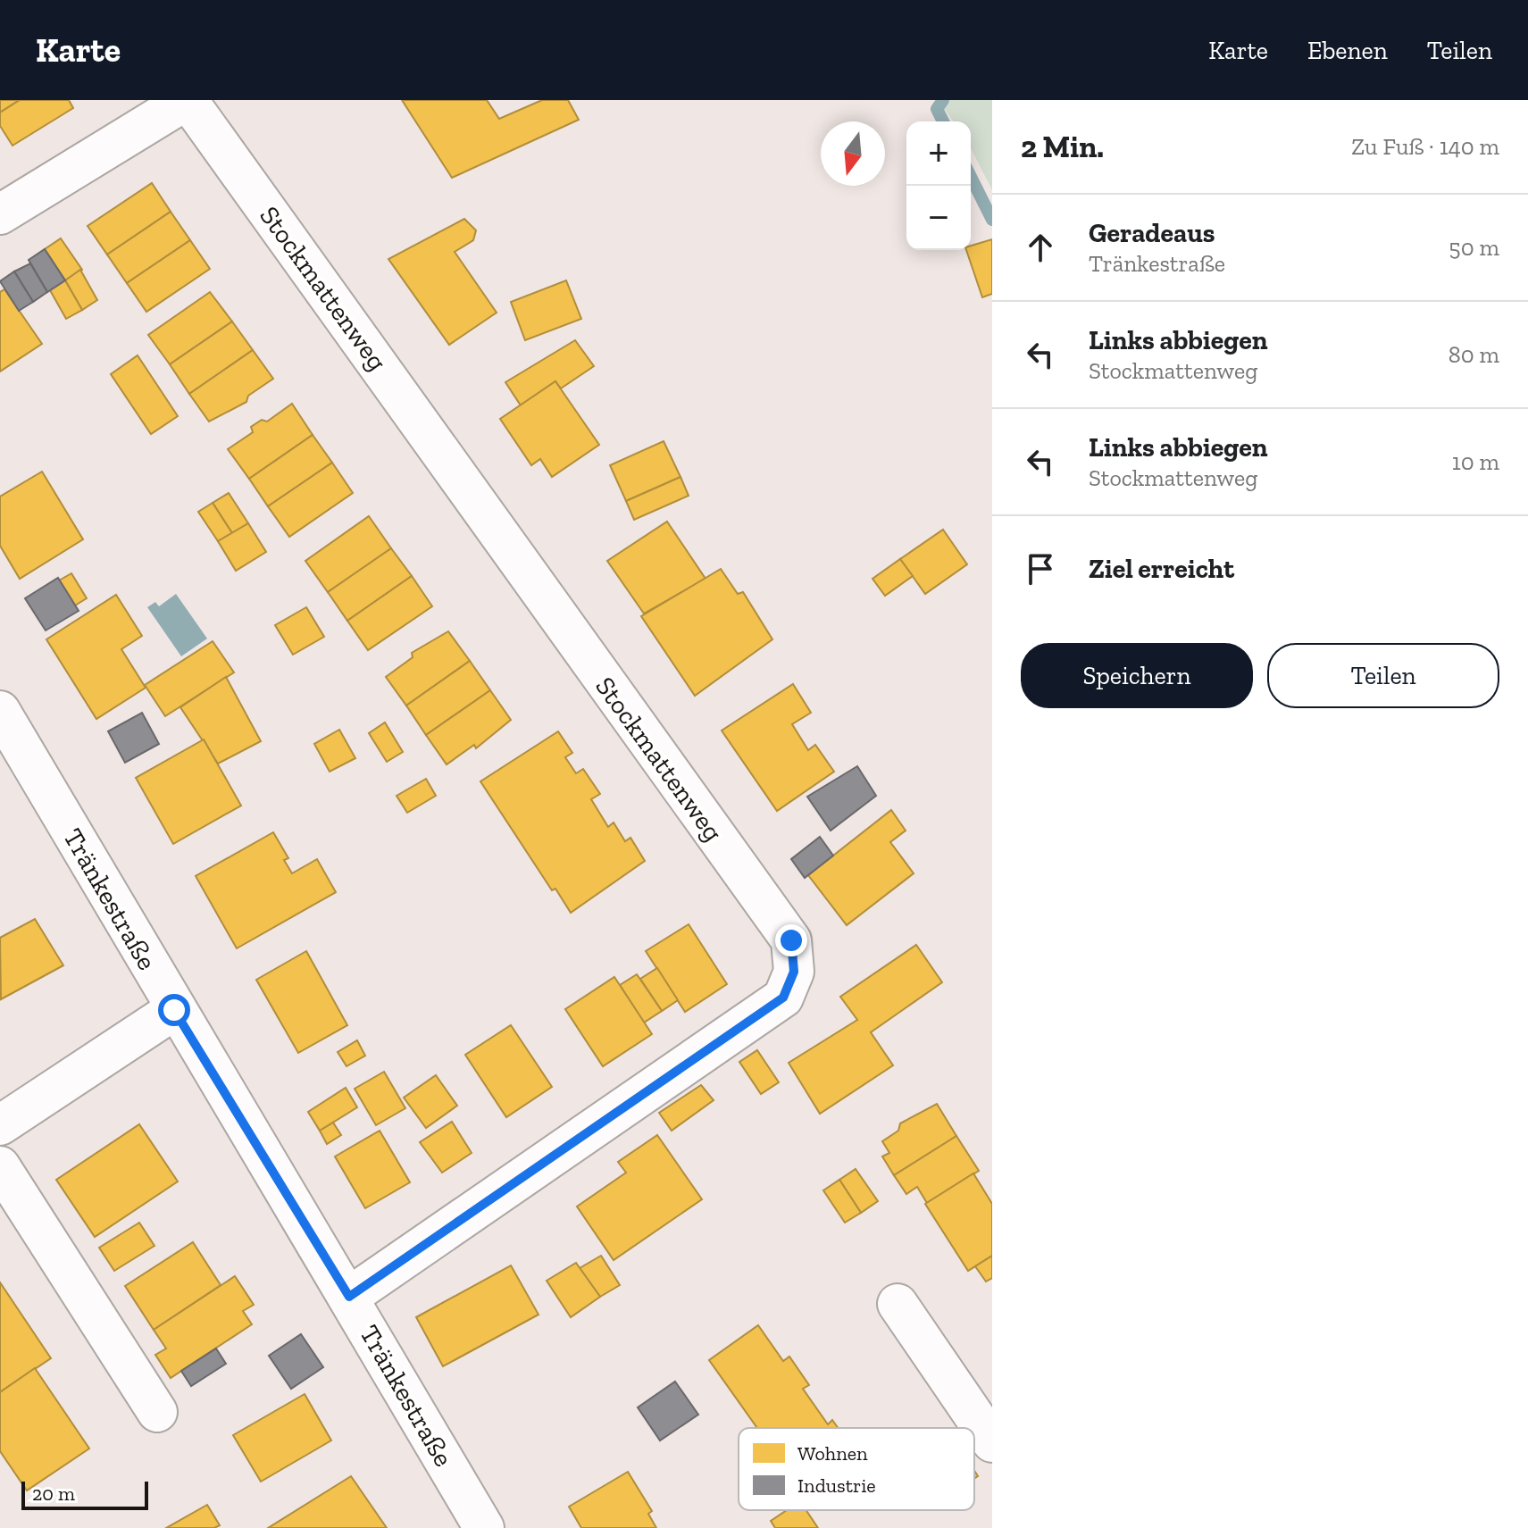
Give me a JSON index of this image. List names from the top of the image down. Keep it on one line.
{"streets":{"street":["Stockmattenweg","Tränkestraße"]},"crossings":[["Stockmattenweg","Tränkestraße"]],"legend":["Wohnen","Industrie"],"scale_bar":"20 m","north":"bottom","page":{"header":"Karte","nav":["Karte","Ebenen","Teilen"],"heading":["2 Min.","Zu Fuß · 140 m"],"map_buttons":["+","−"],"list":[["Geradeaus","Tränkestraße","50 m"],["Links abbiegen","Stockmattenweg","80 m"],["Links abbiegen","Stockmattenweg","10 m"],"Ziel erreicht"],"buttons":["Speichern","Teilen"],"scale":"20 m"}}
